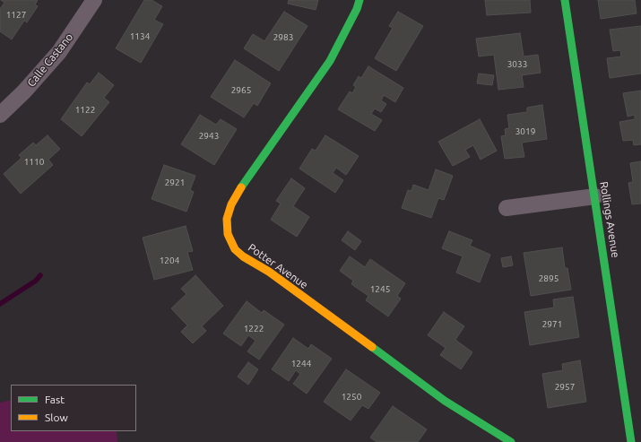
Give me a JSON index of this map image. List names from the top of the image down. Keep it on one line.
{"streets":{"street":["Calle Castano","Rollings Avenue","Potter Avenue"]},"house_numbers":["1127","1134","2983","3033","2965","1122","3019","2943","1110","2921","1204","2895","1245","2971","1222","1244","2957","1250"],"legend":["Fast","Slow"]}
